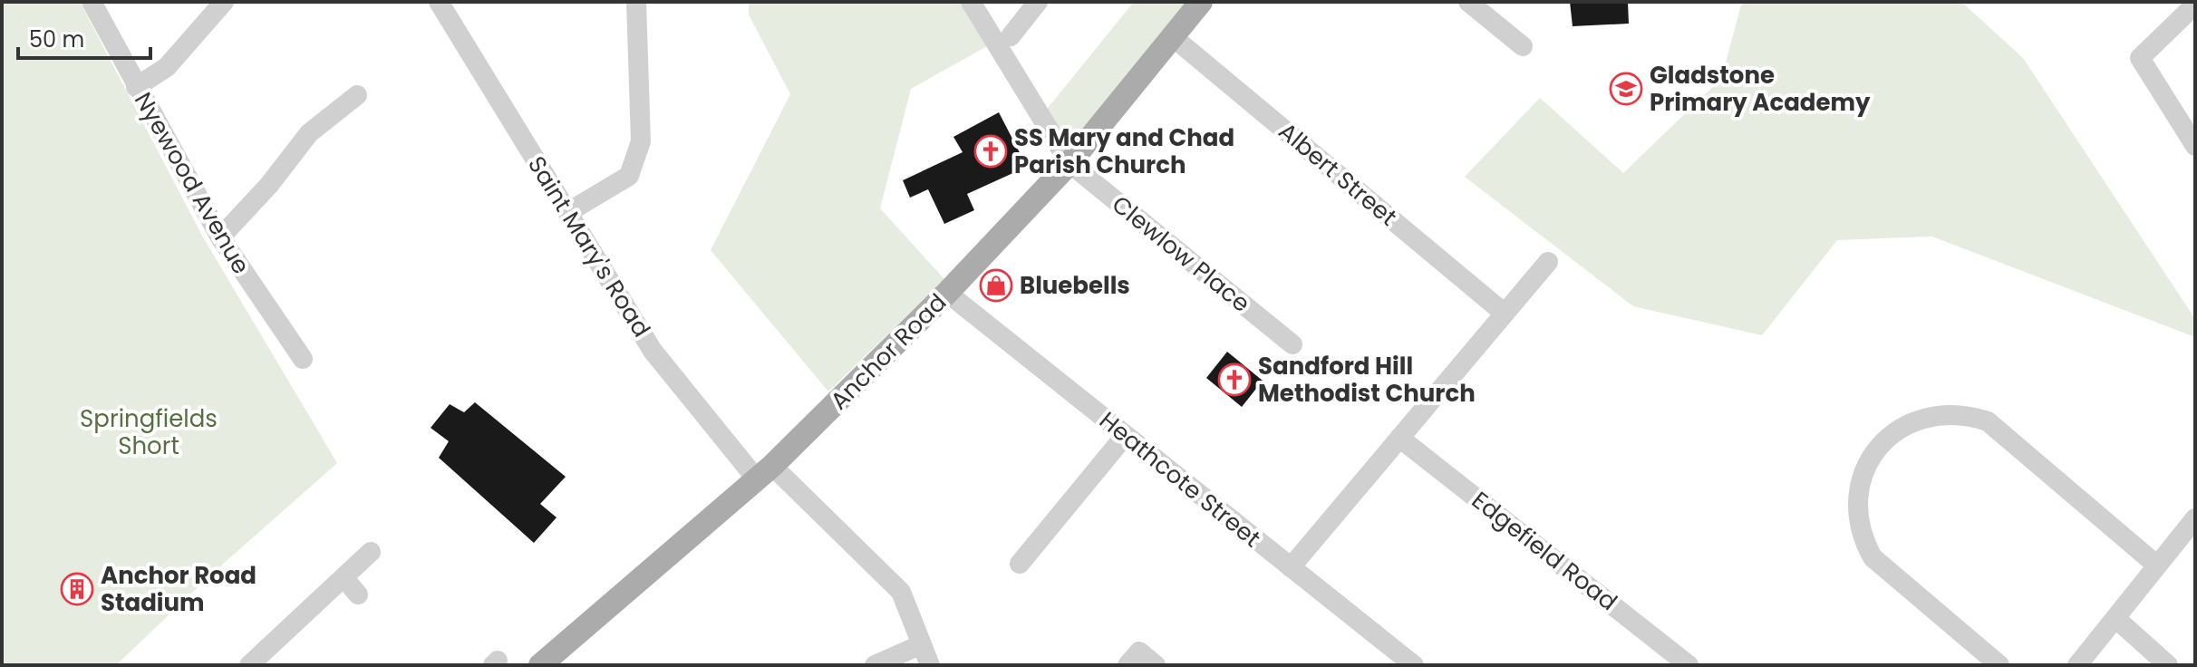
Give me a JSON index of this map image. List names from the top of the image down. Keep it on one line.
{"streets":{"main road":["Anchor Road"],"street":["Albert Street","Nyewood Avenue","Saint Mary's Road","Clewlow Place","Heathcote Street","Edgefield Road"]},"crossings":[["Albert Street","Anchor Road"],["Saint Mary's Road","Anchor Road"],["Clewlow Place","Anchor Road"],["Anchor Road","Heathcote Street"]],"parks":["Springfields Short"],"places":{"school or university":["Gladstone Primary Academy"],"church":["SS Mary and Chad Parish Church","Sandford Hill Methodist Church"],"shop":["Bluebells"],"building":["Anchor Road Stadium"]},"scale_bar":"50 m"}
